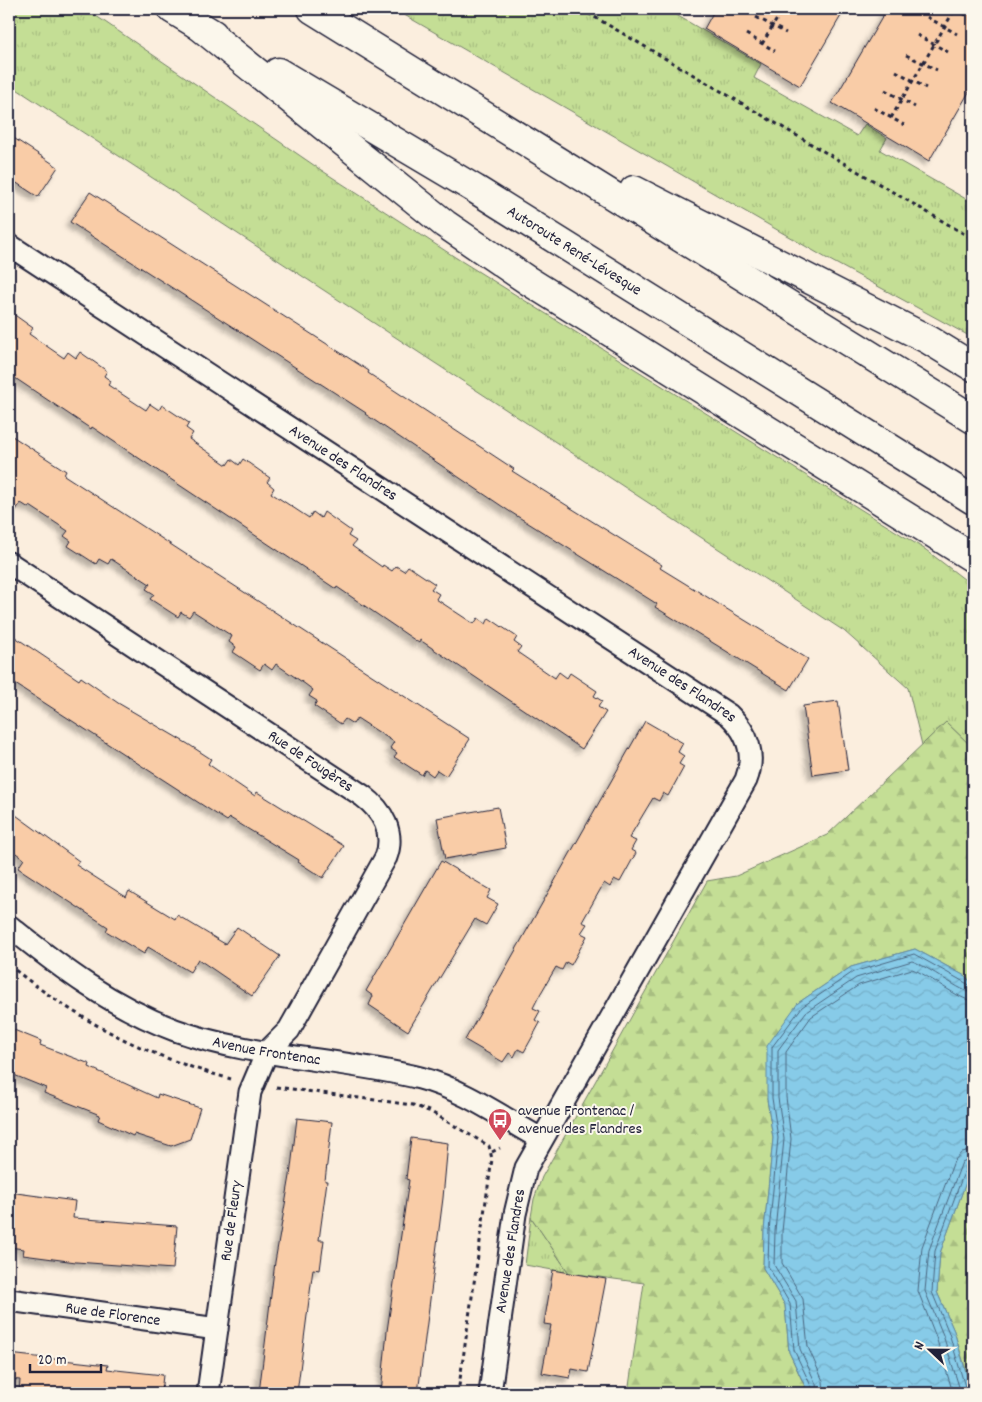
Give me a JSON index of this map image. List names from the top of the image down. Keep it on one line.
{"streets":{"highway":["Autoroute René-Lévesque"],"street":["Avenue des Flandres","Rue de Fougères","Avenue Frontenac","Rue de Fleury","Rue de Florence"]},"crossings":[["Avenue des Flandres","Avenue Frontenac"],["Rue de Fougères","Avenue Frontenac"],["Rue de Fougères","Rue de Fleury"],["Avenue Frontenac","Rue de Fleury"],["Rue de Fleury","Rue de Florence"]],"places":{"bus stop":["avenue Frontenac / avenue des Flandres"]},"scale_bar":"20 m","north":"left"}
